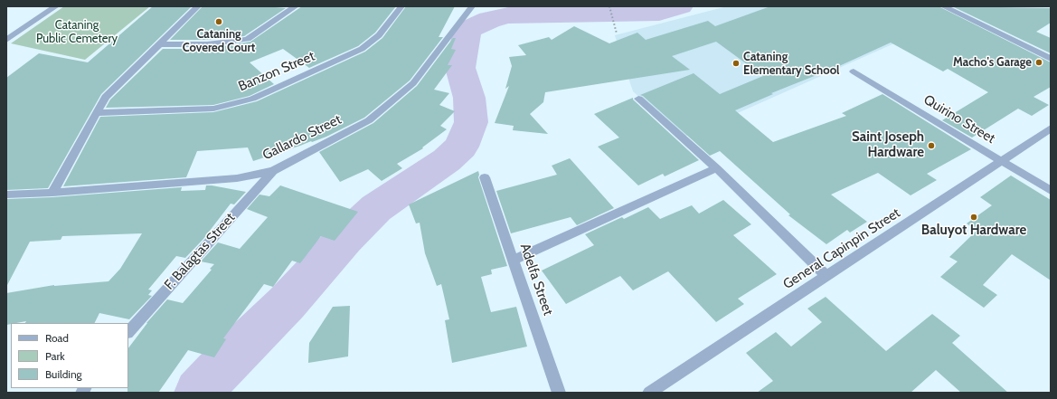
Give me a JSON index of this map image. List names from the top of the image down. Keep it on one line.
{"streets":{"street":["Banzon Street","Quirino Street","Gallardo Street","General Capinpin Street","F. Balagtas Street","Adelfa Street"]},"crossings":[["Quirino Street","General Capinpin Street"],["Gallardo Street","F. Balagtas Street"]],"parks":["Cataning Public Cemetery"],"places":["Cataning Covered Court","Macho's Garage","Cataning Elementary School","Saint Joseph Hardware","Baluyot Hardware"],"legend":["Road","Park","Building"]}
